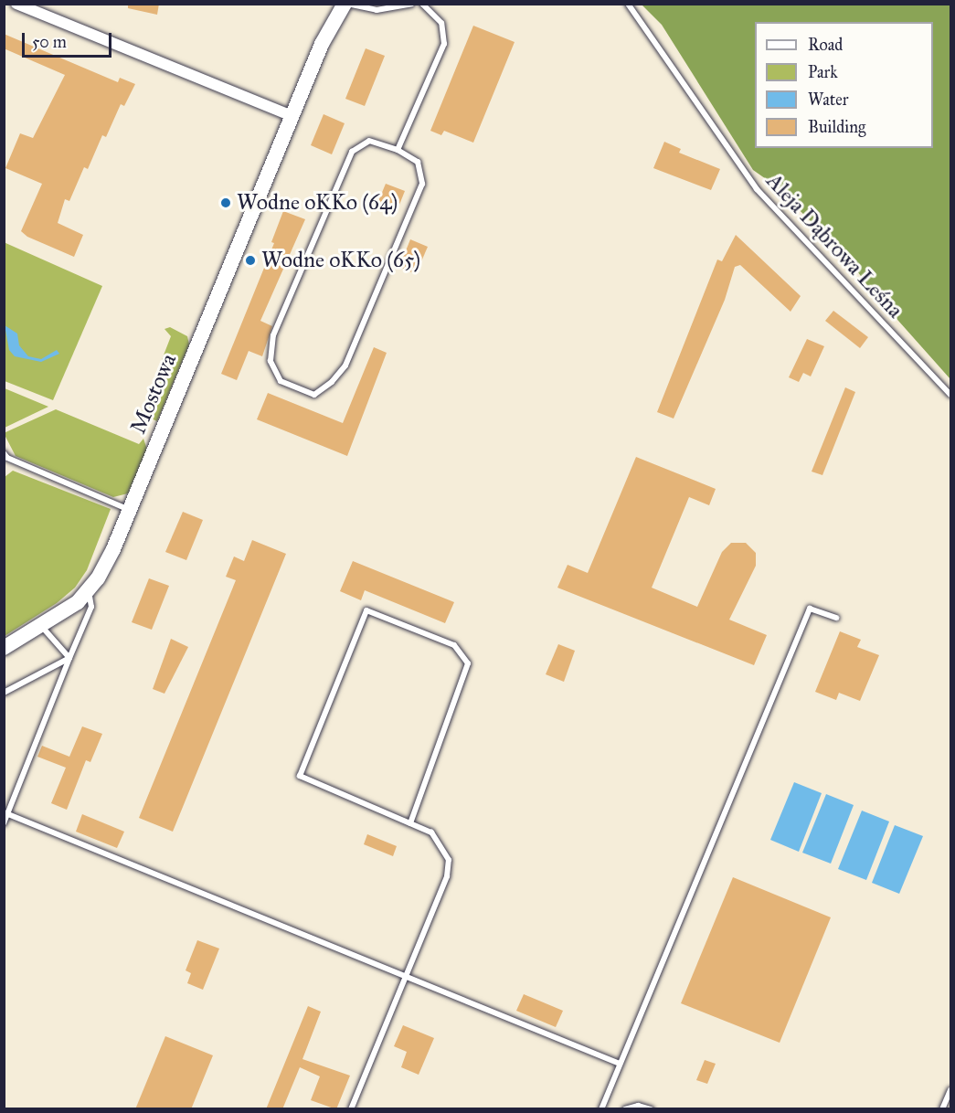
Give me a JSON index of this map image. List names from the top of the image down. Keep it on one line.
{"streets":{"street":["Mostowa"],"lane":["Aleja Dąbrowa Leśna"]},"places":["Wodne oKKo (64)","Wodne oKKo (65)"],"legend":["Road","Park","Water","Building"],"scale_bar":"50 m"}
